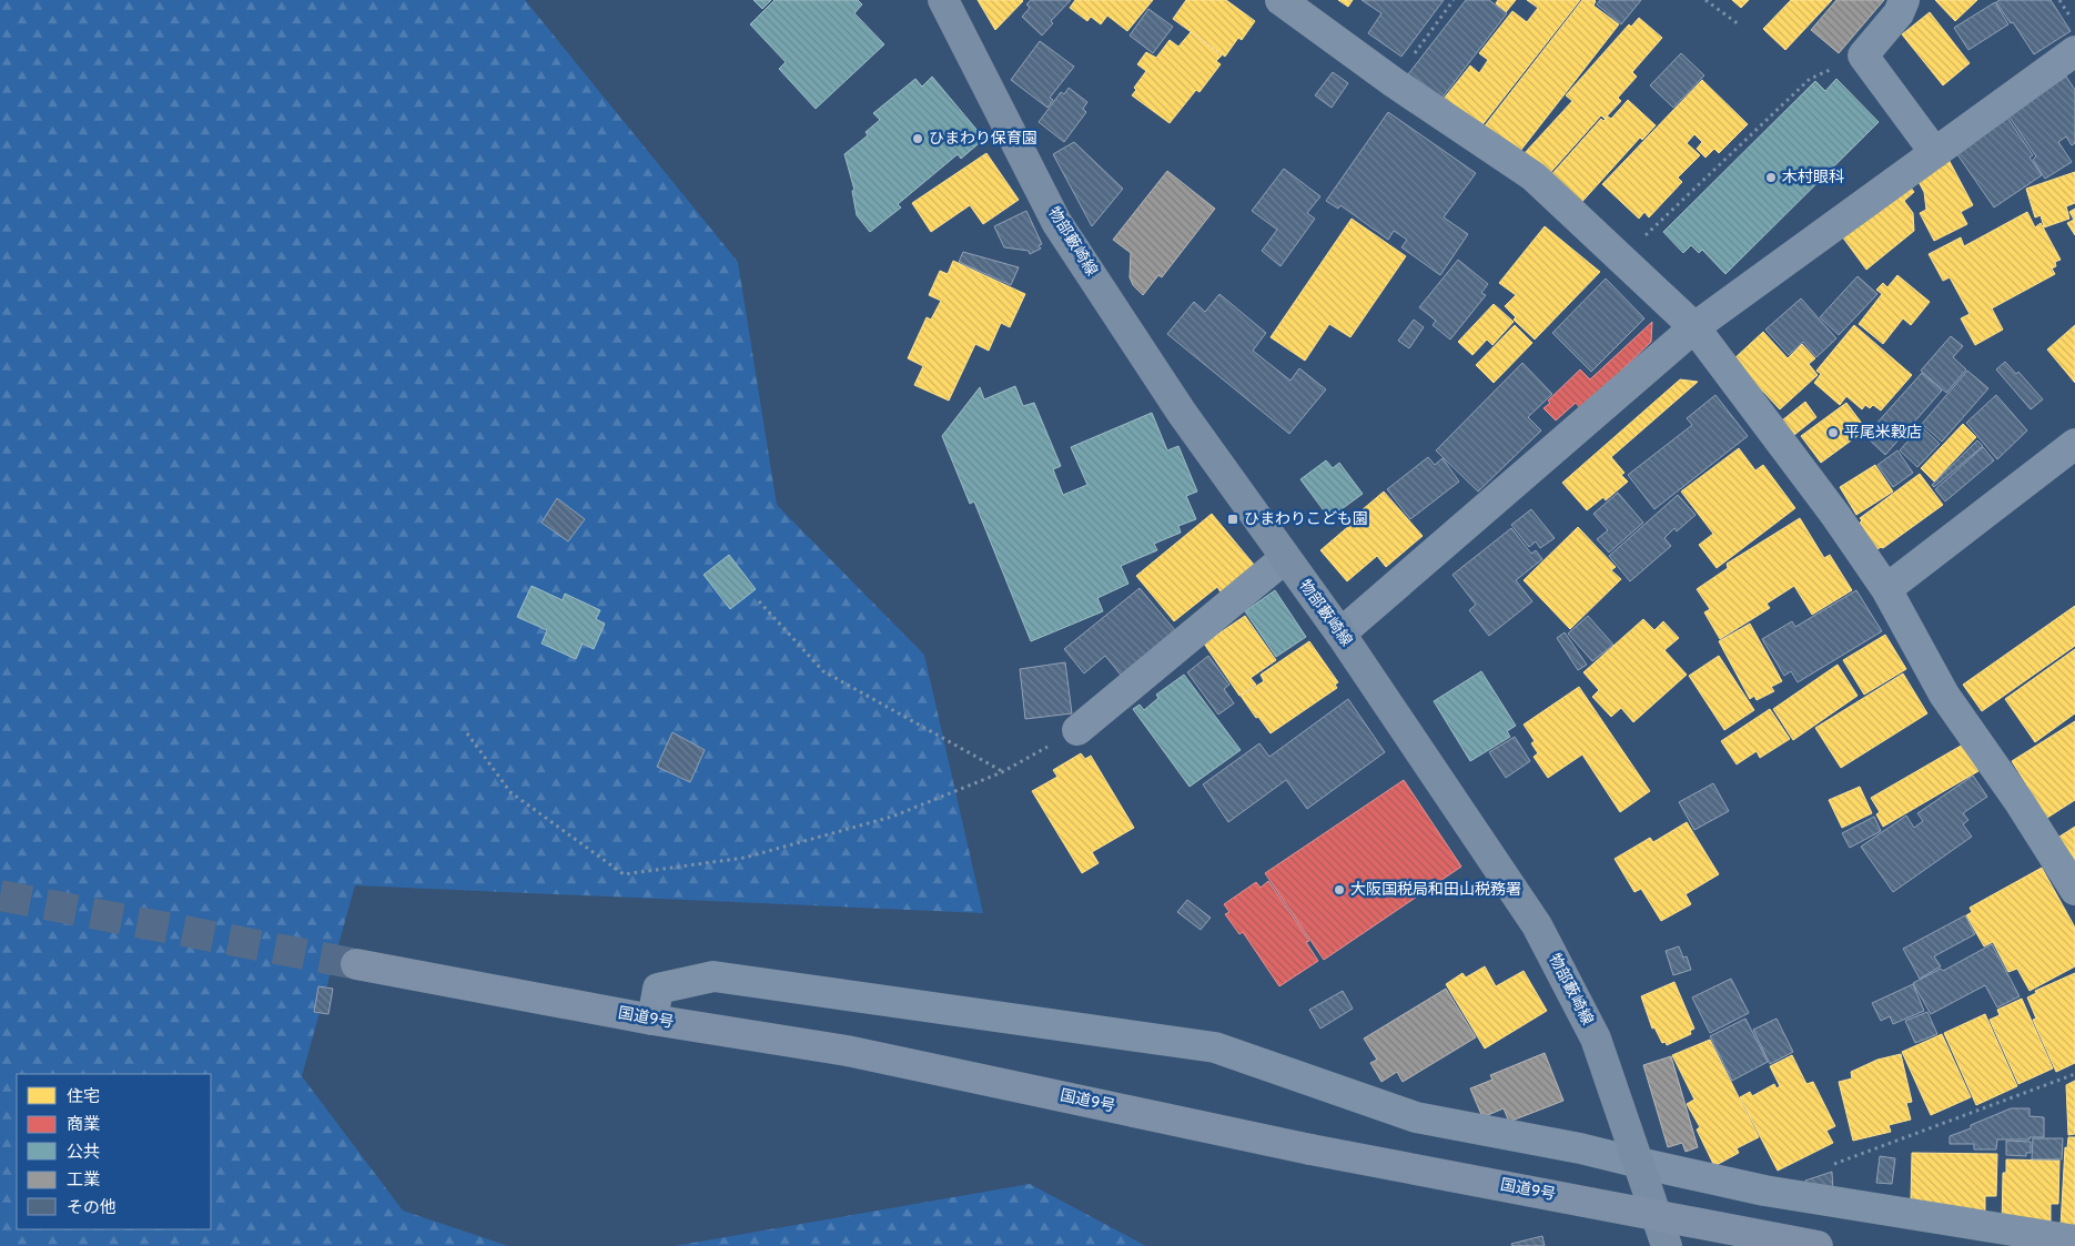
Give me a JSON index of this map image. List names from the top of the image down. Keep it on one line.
{"streets":{"highway":["国道9号"],"main road":["物部藪崎線"]},"places":{"other":["ひまわり保育園","木村眼科","平尾米穀店","大阪国税局和田山税務署"],"transit":["ひまわりこども園"]},"legend":["住宅","商業","公共","工業","その他"]}
